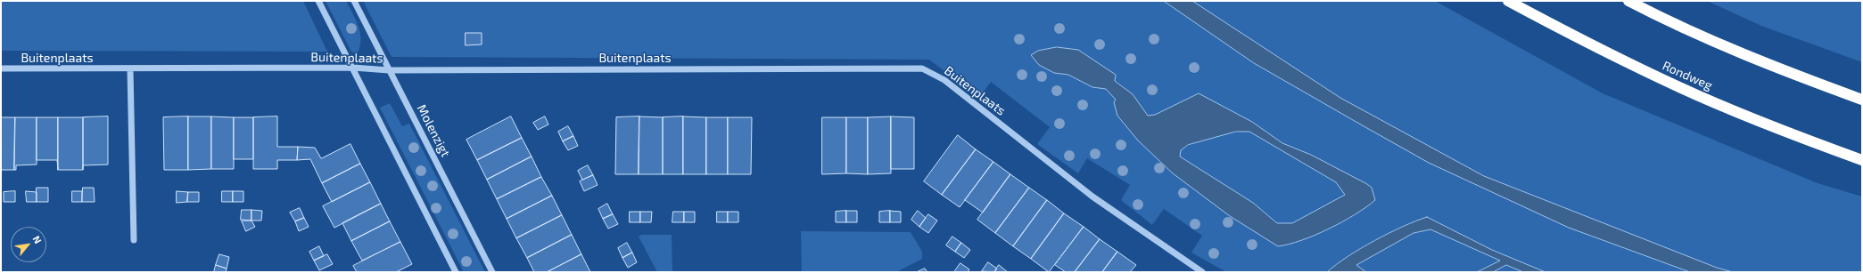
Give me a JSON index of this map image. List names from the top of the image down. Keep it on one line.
{"streets":{"highway":["Rondweg"],"street":["Buitenplaats","Molenzigt"]},"crossings":[["Buitenplaats","Molenzigt"]],"north":"top right"}
